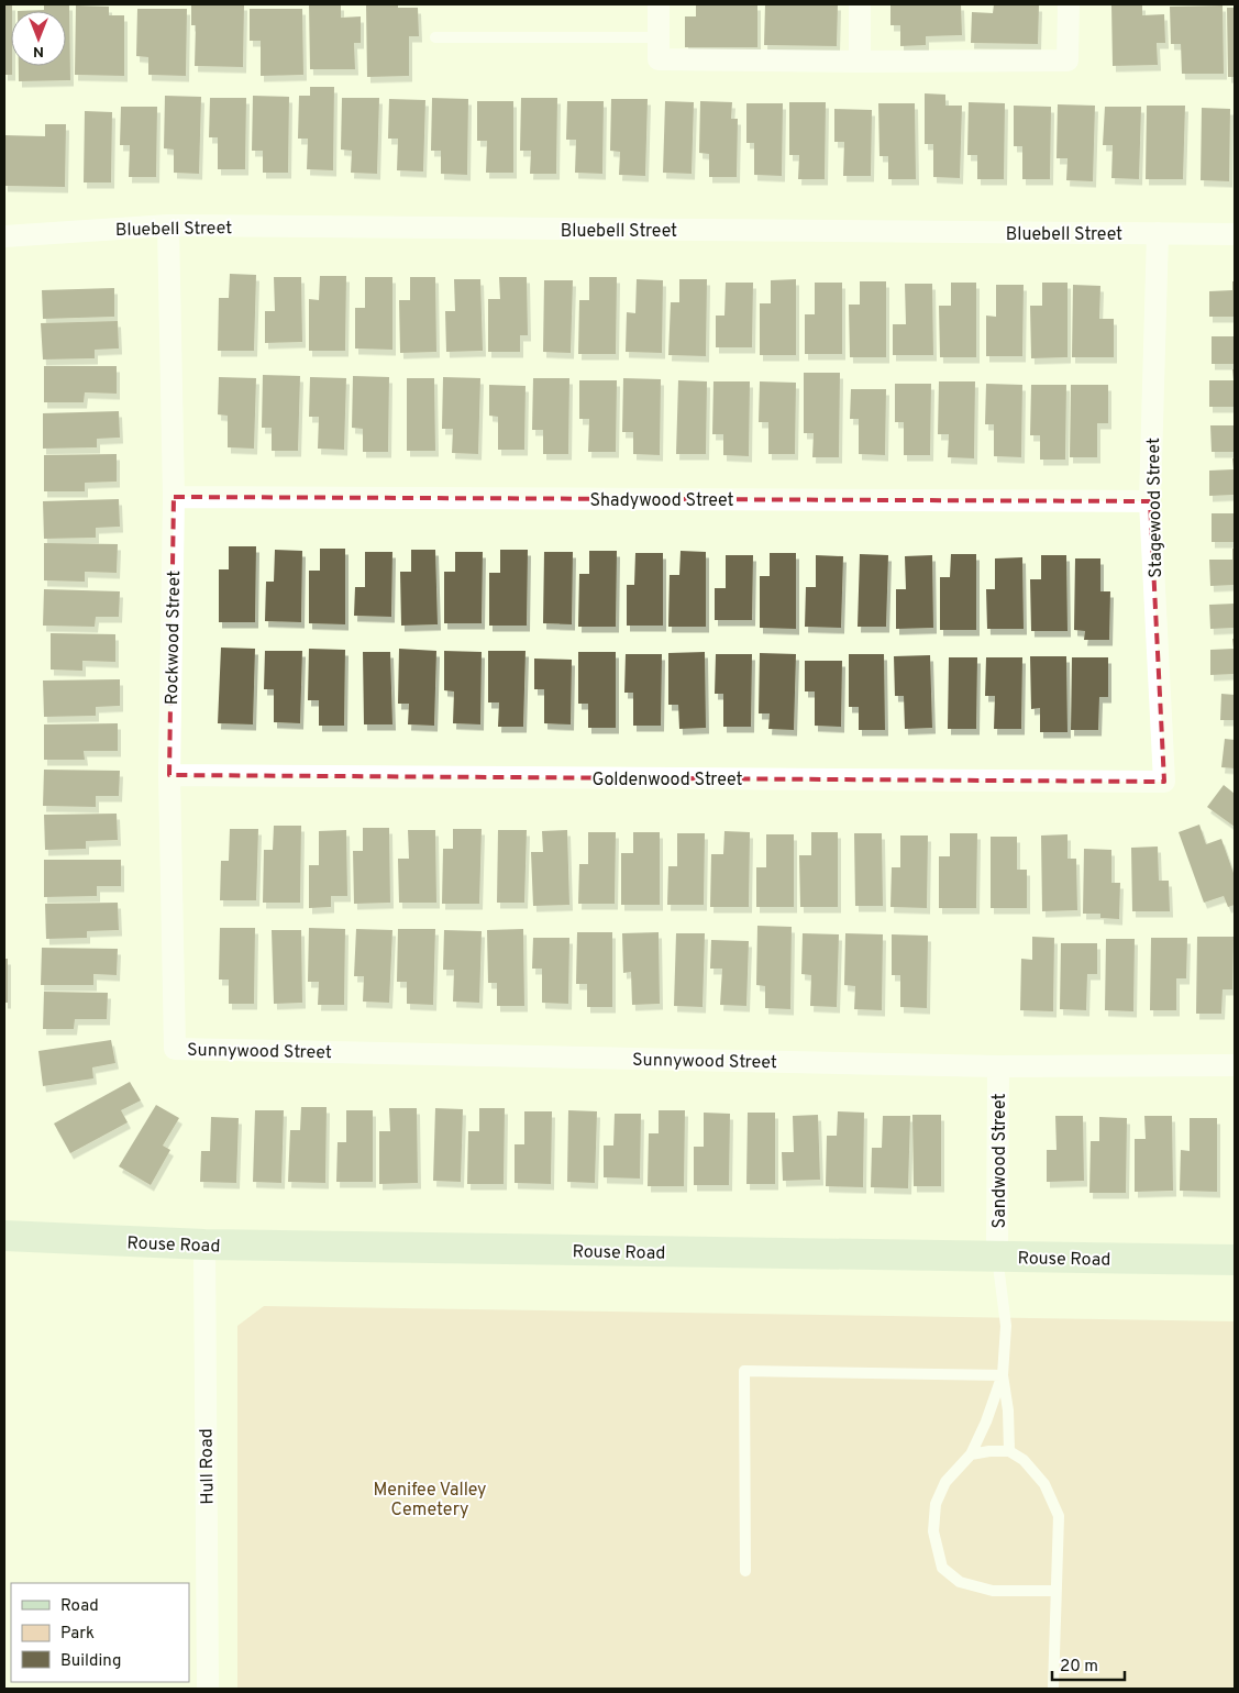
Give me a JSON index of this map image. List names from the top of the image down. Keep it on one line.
{"streets":{"street":["Bluebell Street","Shadywood Street","Stagewood Street","Rockwood Street","Goldenwood Street","Sunnywood Street","Sandwood Street","Rouse Road","Hull Road"]},"crossings":[["Bluebell Street","Stagewood Street"],["Bluebell Street","Rockwood Street"],["Shadywood Street","Stagewood Street"],["Shadywood Street","Rockwood Street"],["Stagewood Street","Goldenwood Street"],["Rockwood Street","Goldenwood Street"],["Rockwood Street","Sunnywood Street"],["Sunnywood Street","Sandwood Street"],["Sandwood Street","Rouse Road"],["Rouse Road","Hull Road"]],"parks":["Menifee Valley Cemetery"],"legend":["Road","Park","Building"],"scale_bar":"20 m","north":"bottom"}
